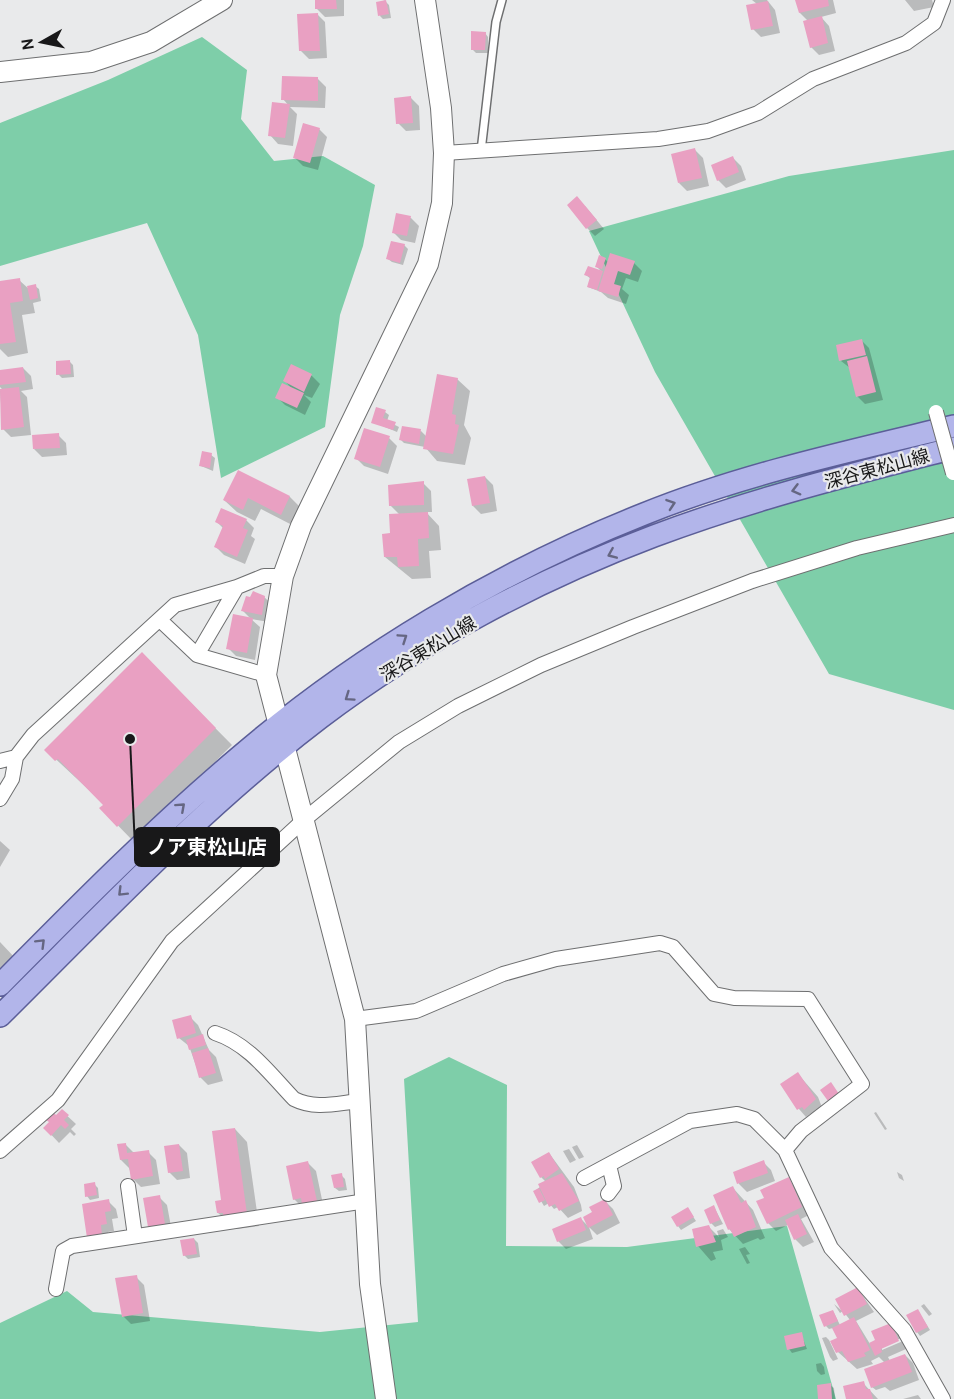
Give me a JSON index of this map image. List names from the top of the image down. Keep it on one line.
{"streets":{"main road":["深谷東松山線"]},"places":["ノア東松山店"],"north":"left"}
